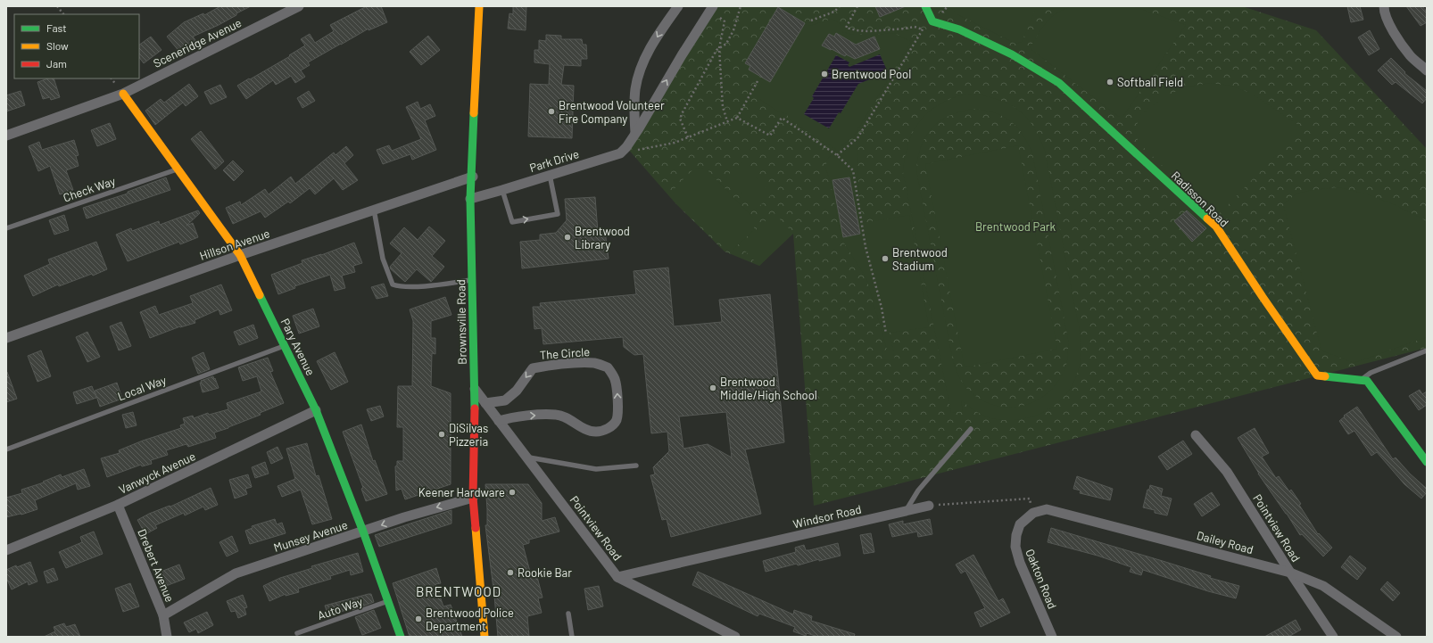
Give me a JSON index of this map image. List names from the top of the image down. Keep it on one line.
{"streets":{"street":["Sceneridge Avenue","Park Drive","Radisson Road","Hillson Avenue","Brownsville Road","Pary Avenue","The Circle","Vanwyck Avenue","Windsor Road","Pointview Road","Munsey Avenue","Dailey Road","Drebert Avenue","Oakton Road"],"lane":["Check Way","Local Way","Auto Way"]},"crossings":[["Sceneridge Avenue","Pary Avenue"],["Park Drive","Brownsville Road"],["Check Way","Pary Avenue"],["Hillson Avenue","Brownsville Road"],["Hillson Avenue","Pary Avenue"],["Brownsville Road","Pointview Road"],["Brownsville Road","Munsey Avenue"],["Pary Avenue","Local Way"],["Pary Avenue","Vanwyck Avenue"],["Pary Avenue","Munsey Avenue"],["Pary Avenue","Auto Way"],["The Circle","Pointview Road"],["Vanwyck Avenue","Drebert Avenue"],["Windsor Road","Pointview Road"],["Pointview Road","Dailey Road"],["Munsey Avenue","Drebert Avenue"],["Dailey Road","Oakton Road"]],"districts":["BRENTWOOD"],"parks":["Brentwood Park"],"places":["Brentwood Pool","Softball Field","Brentwood Volunteer Fire Company","Brentwood Library","Brentwood Stadium","Brentwood Middle/High School","DiSilvas Pizzeria","Keener Hardware","Rookie Bar","Brentwood Police Department"],"legend":["Fast","Slow","Jam"]}
